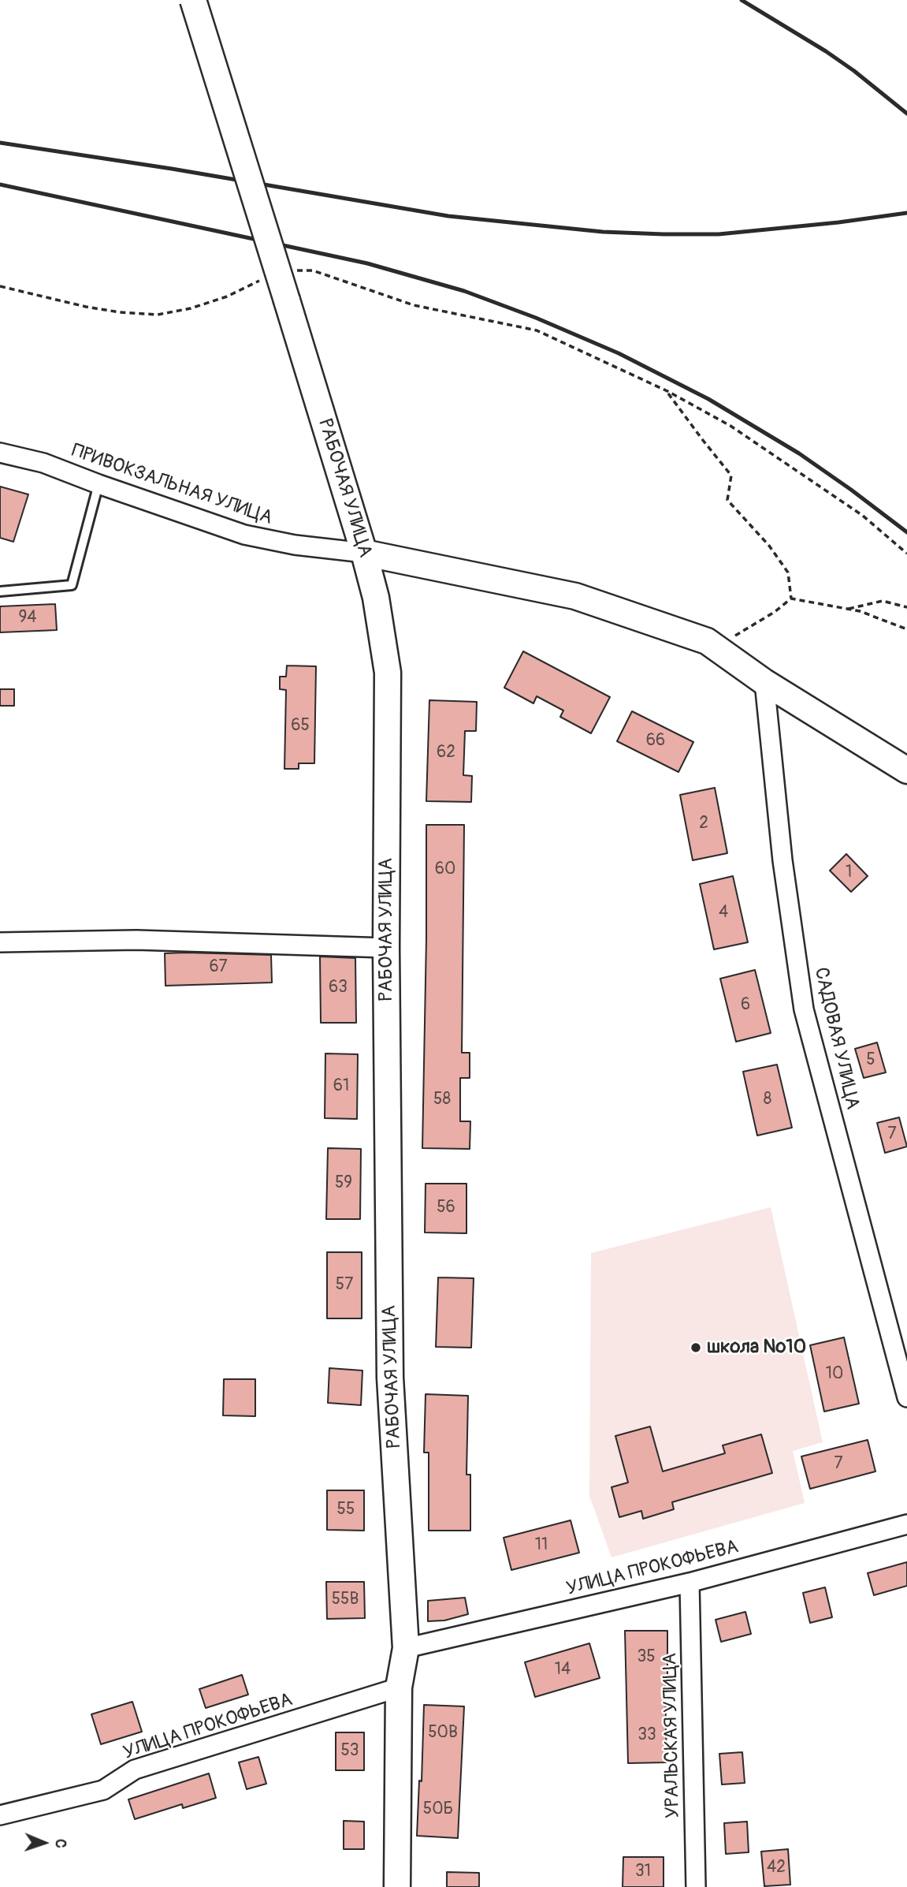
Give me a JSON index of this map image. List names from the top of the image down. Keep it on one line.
{"streets":{"street":["ПРИВОКЗАЛЬНАЯ УЛИЦА","РАБОЧАЯ УЛИЦА","САДОВАЯ УЛИЦА","УЛИЦА ПРОКОФЬЕВА","УРАЛЬСКАЯ УЛИЦА"]},"crossings":[["ПРИВОКЗАЛЬНАЯ УЛИЦА","РАБОЧАЯ УЛИЦА"],["РАБОЧАЯ УЛИЦА","УЛИЦА ПРОКОФЬЕВА"],["УЛИЦА ПРОКОФЬЕВА","УРАЛЬСКАЯ УЛИЦА"]],"places":["школа №10"],"house_numbers":["94","65","66","62","2","60","1","4","67","63","6","5","61","58","8","7","59","56","57","10","7","55","11","55В","35","14","50В","33","53","50Б","42","31"],"north":"right"}
